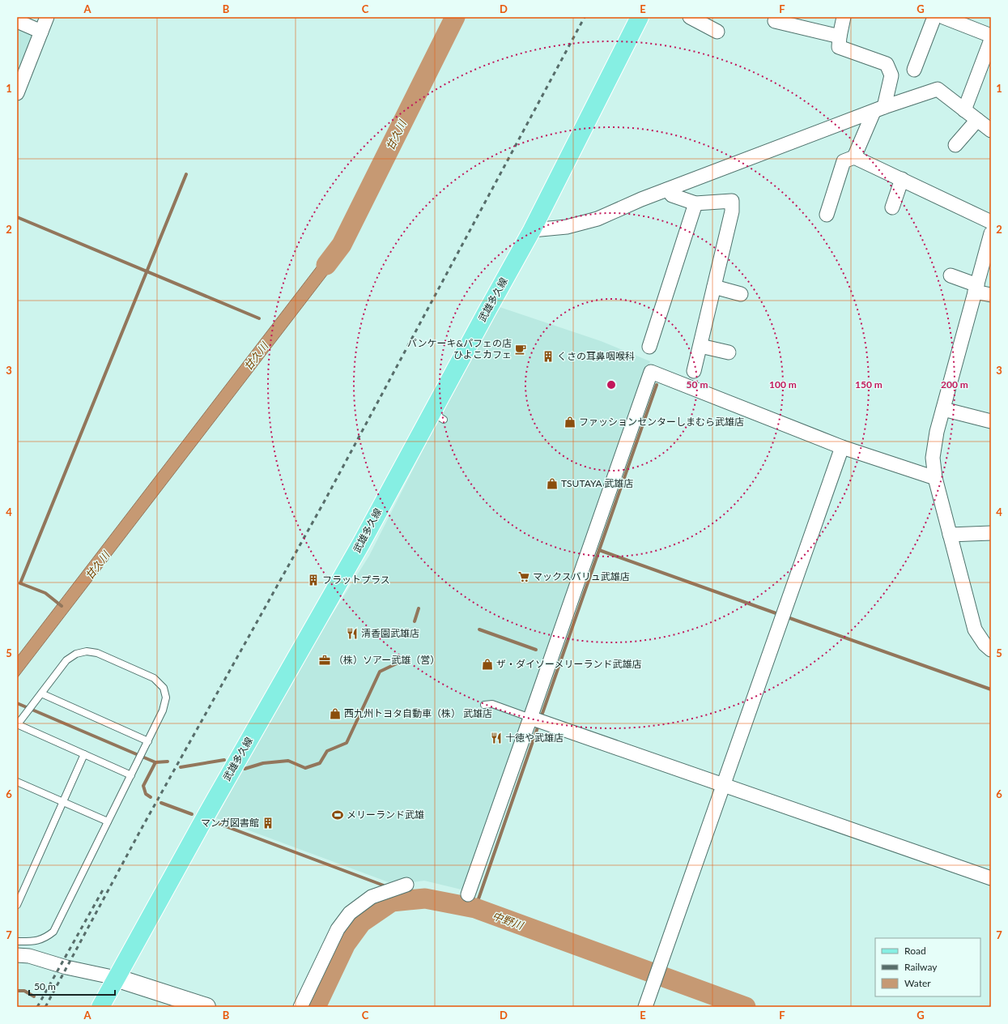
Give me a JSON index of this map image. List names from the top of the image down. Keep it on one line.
{"streets":{"main road":["武雄多久線"]},"water":["甘久川","中野川"],"places":{"cafe":["パンケーキ&パフェの店 ひよこカフェ"],"building":["くさの耳鼻咽喉科","フラットプラス","マンガ図書館"],"shop":["ファッションセンターしまむら武雄店","TSUTAYA 武雄店","ザ・ダイソーメリーランド武雄店","西九州トヨタ自動車（株） 武雄店"],"supermarket":["マックスバリュ武雄店"],"restaurant":["清香園武雄店","十徳や武雄店"],"office":["（株）ソアー武雄（営）"],"sports":["メリーランド武雄"]},"legend":["Road","Railway","Water"],"scale_bar":"50 m","grid":{"columns":["A","B","C","D","E","F","G"],"rows":["1","2","3","4","5","6","7"]},"rings":["50 m","100 m","150 m","200 m"]}
